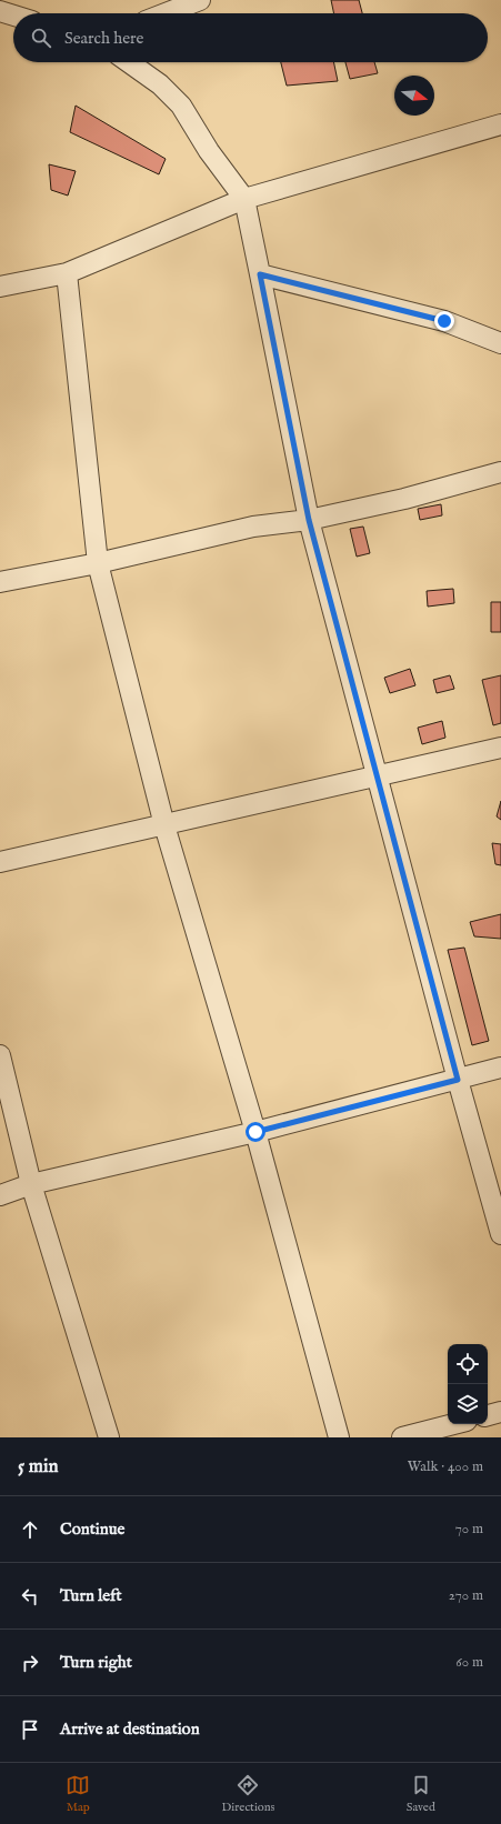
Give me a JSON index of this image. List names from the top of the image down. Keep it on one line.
{"north":"right","page":{"search":"Search here","heading":["5 min","Walk · 400 m"],"list":[["Continue","70 m"],["Turn left","270 m"],["Turn right","60 m"],"Arrive at destination"],"nav":["Map","Directions","Saved"]}}
